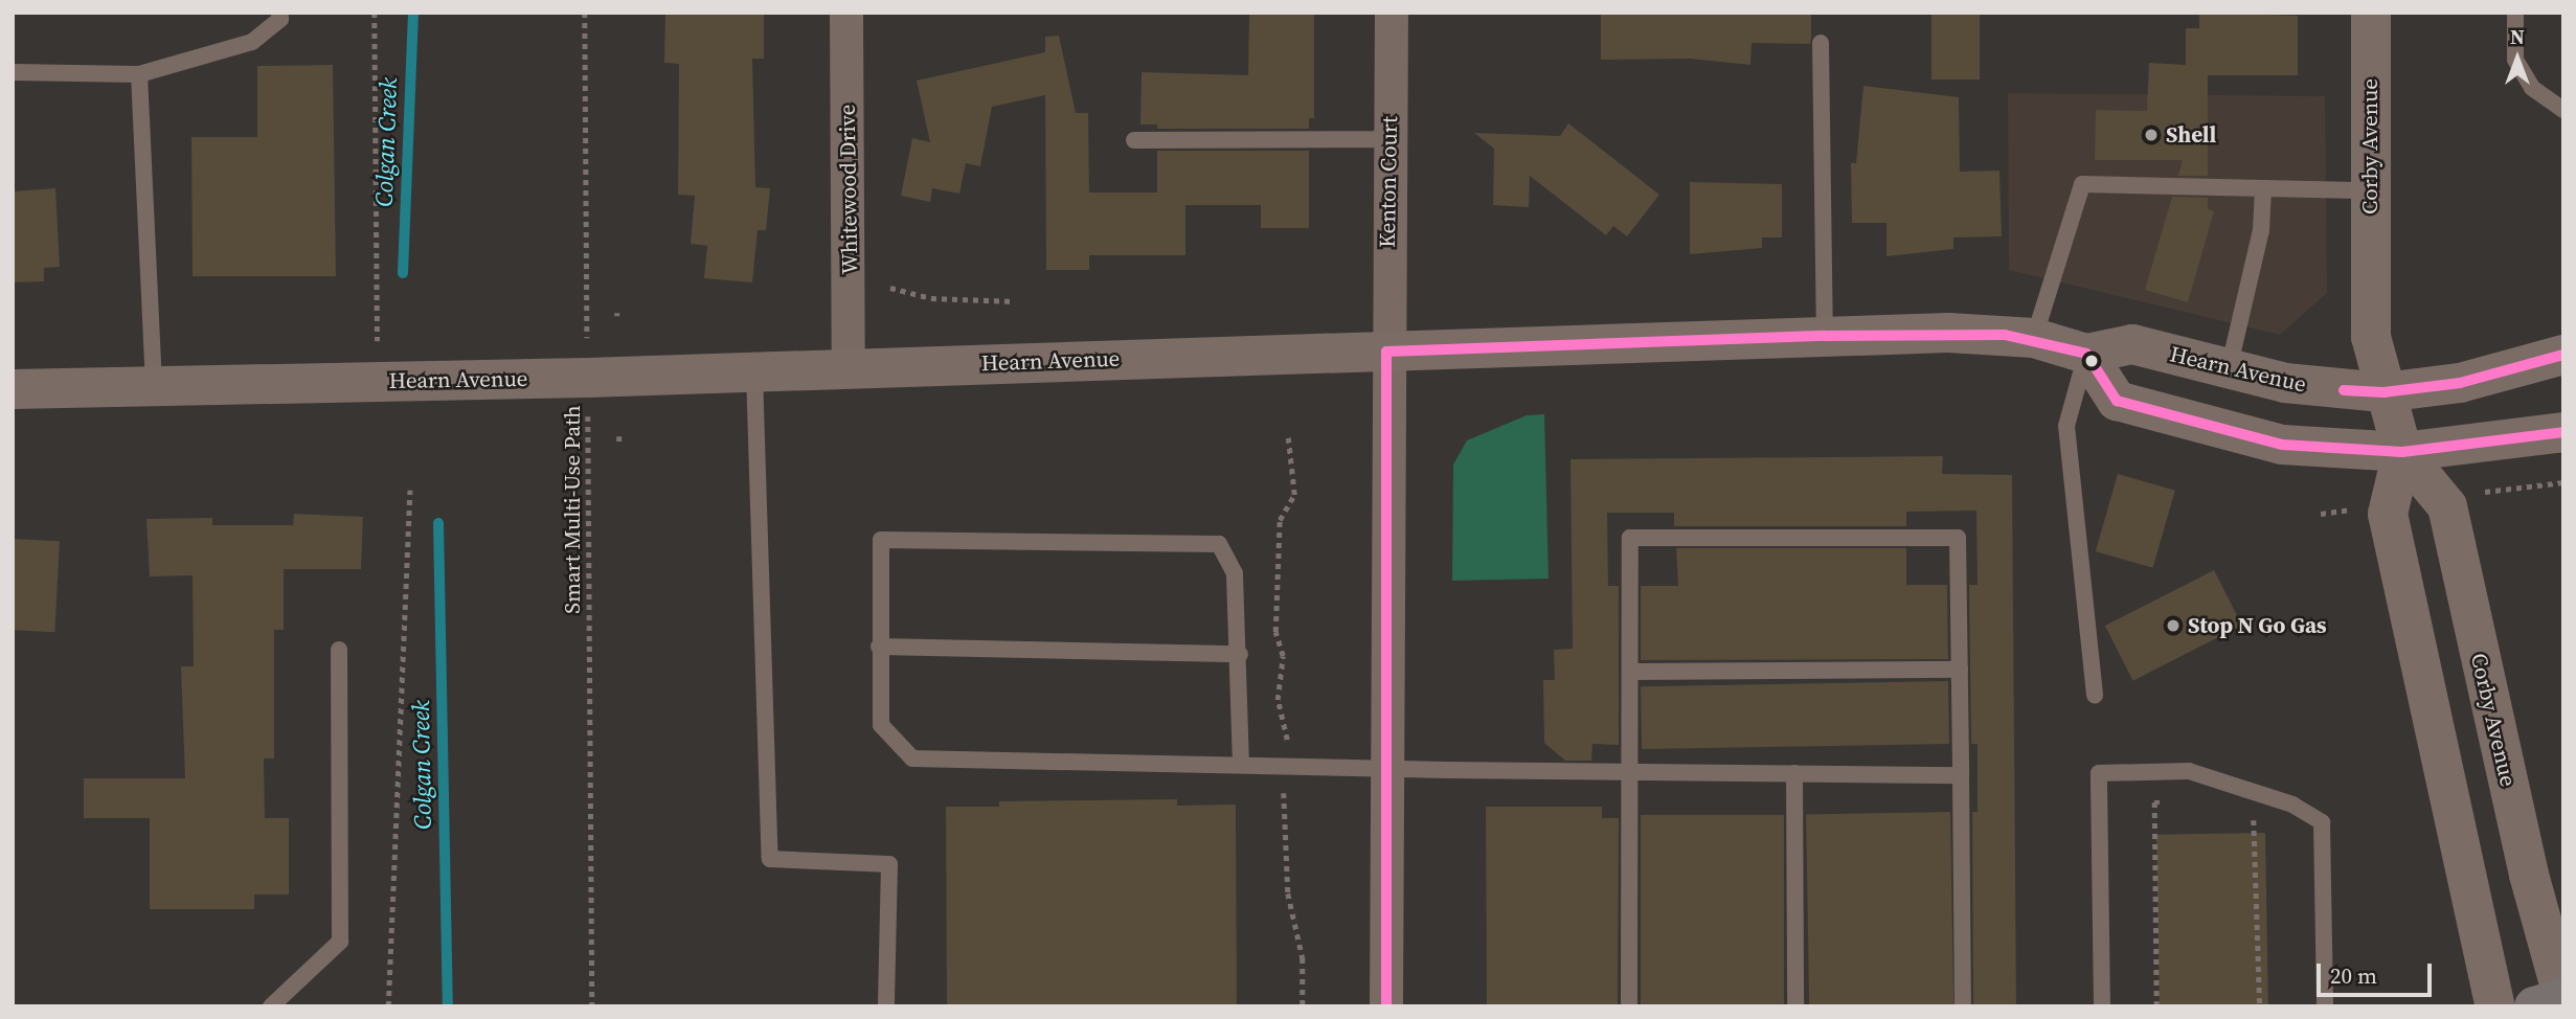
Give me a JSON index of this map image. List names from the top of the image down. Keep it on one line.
{"streets":{"main road":["Corby Avenue","Hearn Avenue"],"street":["Kenton Court","Whitewood Drive"],"path":["Smart Multi-Use Path"]},"crossings":[["Corby Avenue","Hearn Avenue"],["Kenton Court","Hearn Avenue"],["Whitewood Drive","Hearn Avenue"],["Hearn Avenue","Smart Multi-Use Path"]],"water":["Colgan Creek"],"places":["Shell","Stop N Go Gas"],"scale_bar":"20 m","north":"top"}
